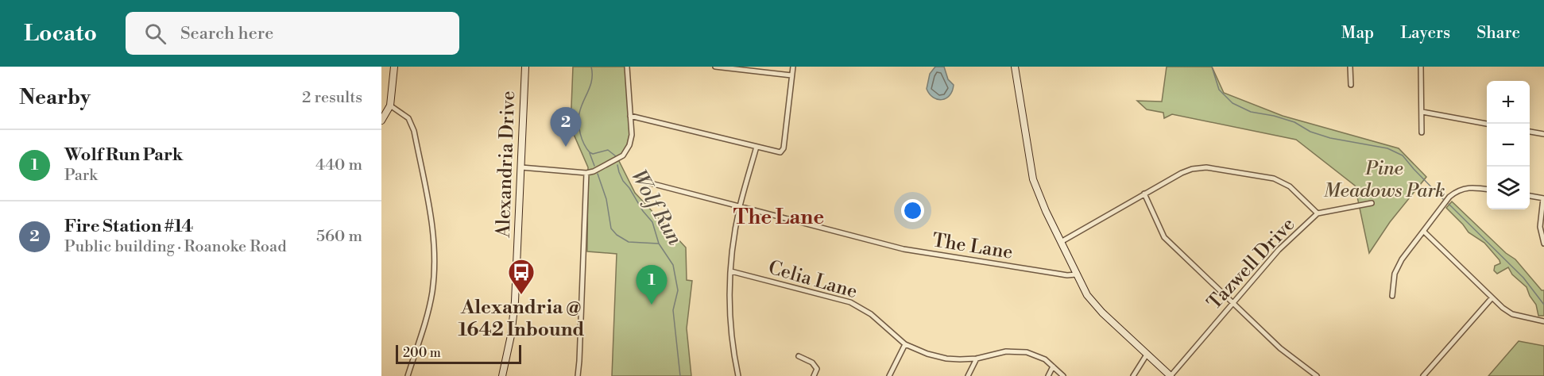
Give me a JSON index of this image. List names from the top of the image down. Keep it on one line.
{"streets":{"main road":["Alexandria Drive"],"street":["The Lane","Tazwell Drive","Celia Lane"]},"districts":["The Lane"],"water":["Wolf Run"],"parks":["Pine Meadows Park"],"places":{"bus stop":["Alexandria @ 1642 Inbound"]},"scale_bar":"200 m","page":{"header":"Locato","search":"Search here","nav":["Map","Layers","Share"],"heading":["Nearby","2 results"],"map_buttons":["+","−"],"pins":["2","1"],"list":[{"mark":"1","name":"Wolf Run Park","note":"Park","value":"440 m"},{"mark":"2","name":"Fire Station #14","note":"Public building · Roanoke Road","value":"560 m"}],"scale":"200 m"}}
